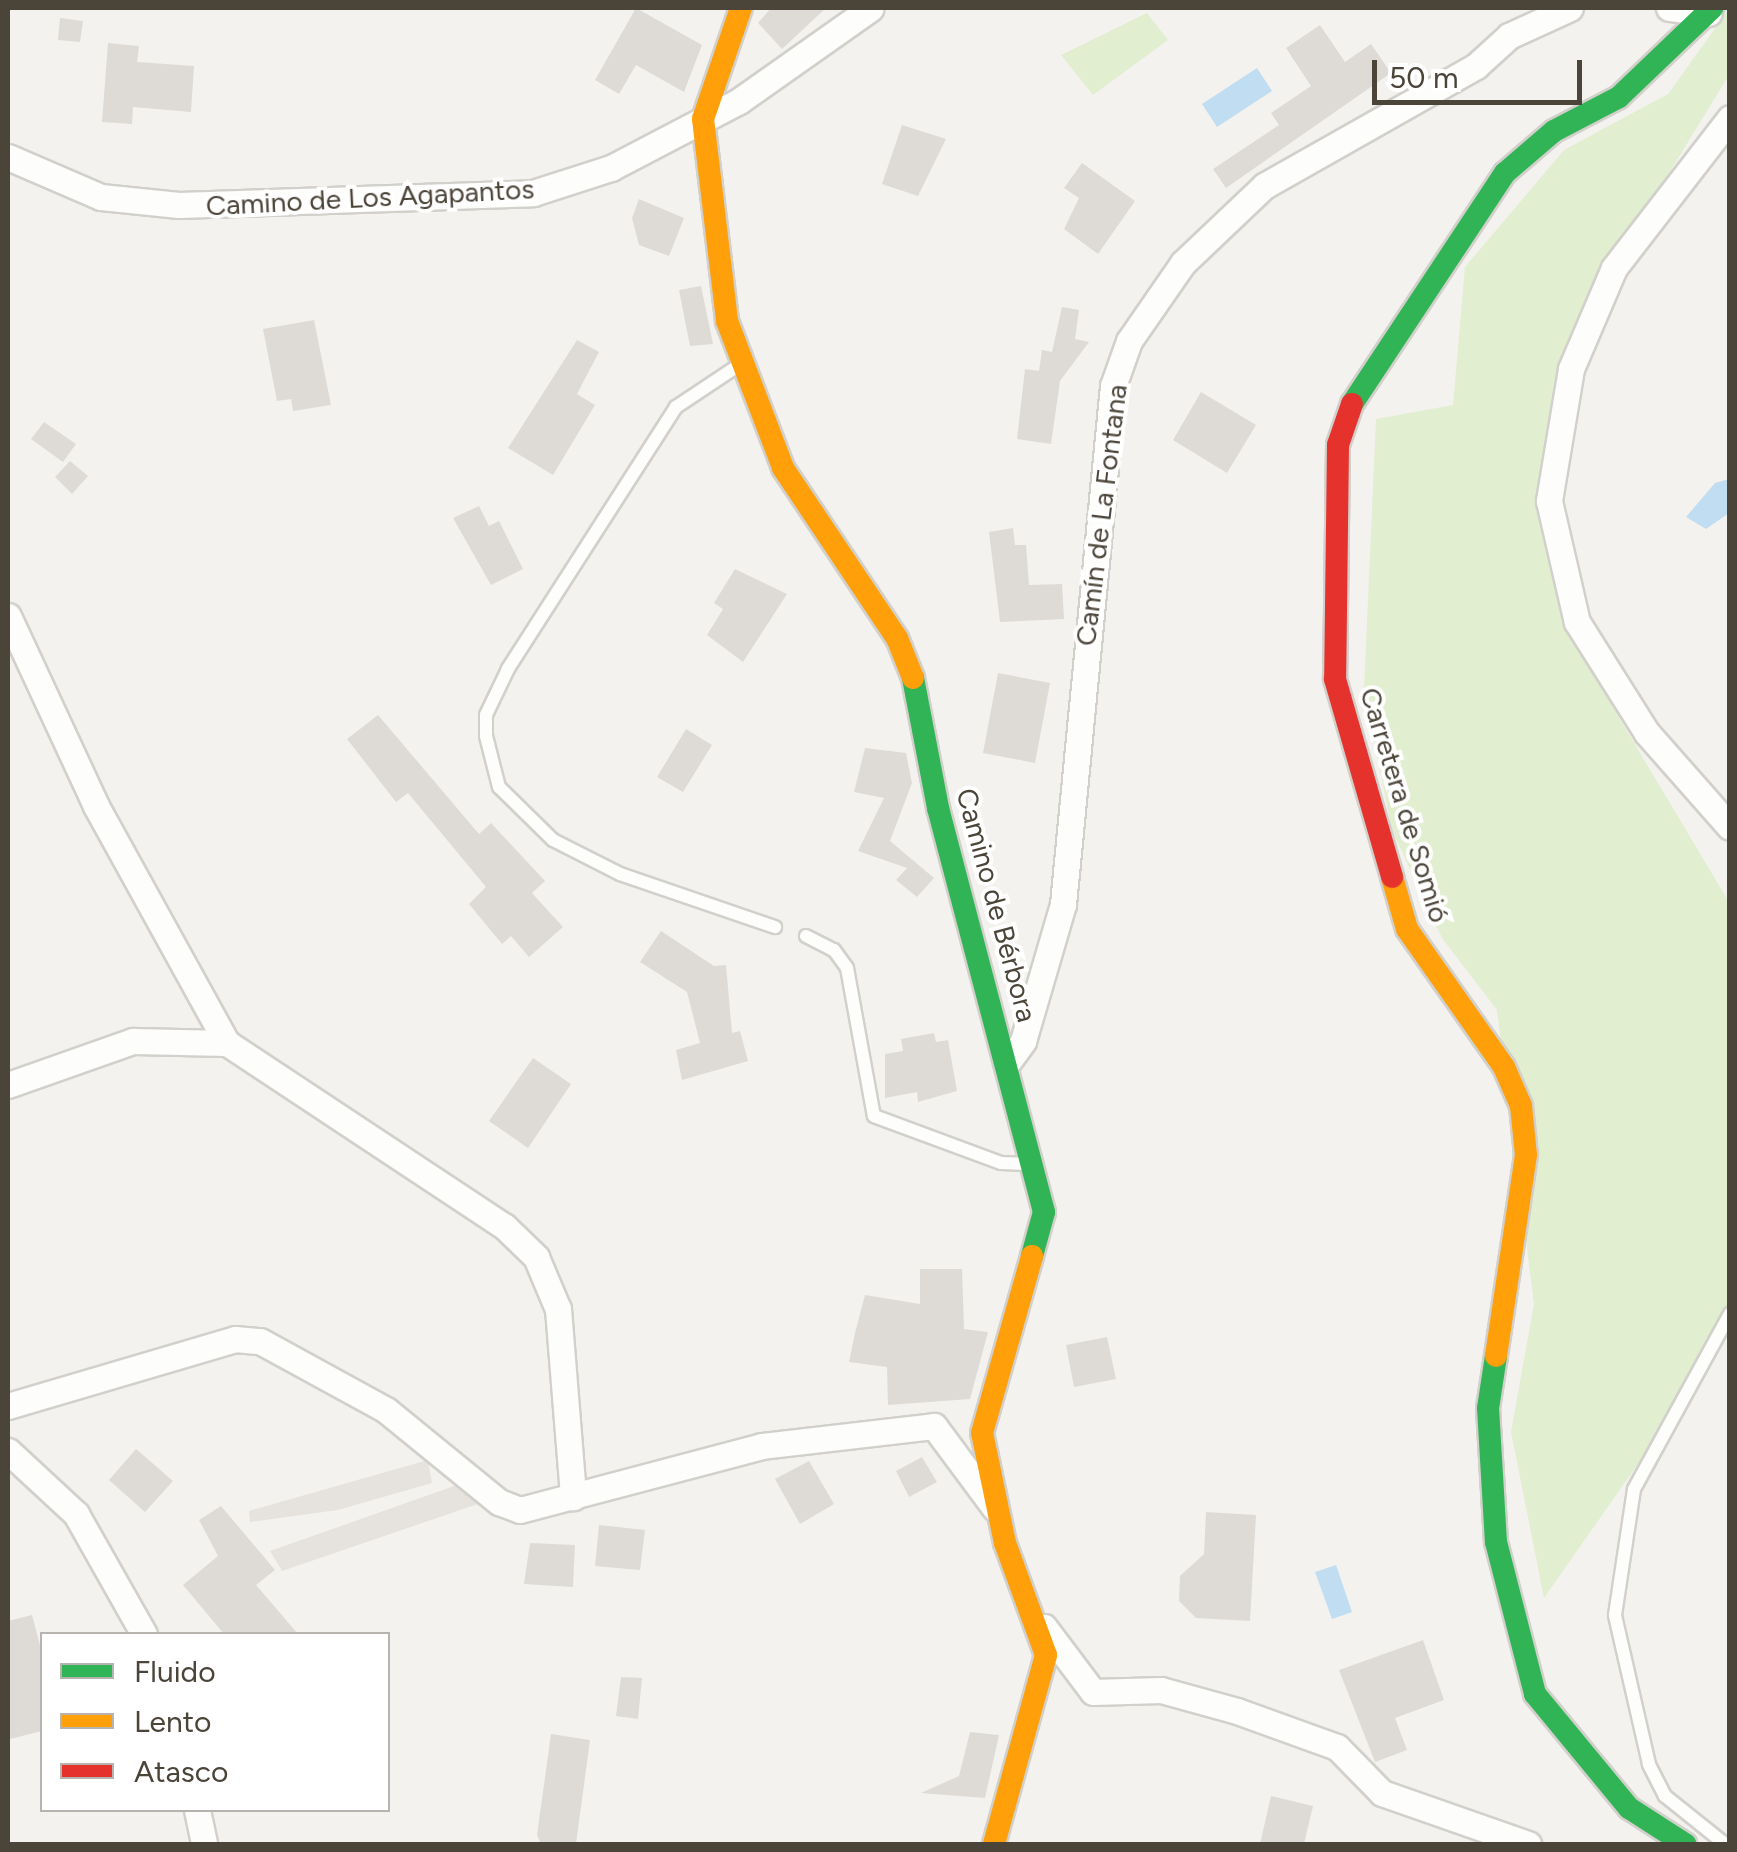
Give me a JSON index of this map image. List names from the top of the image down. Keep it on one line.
{"streets":{"street":["Camino de Los Agapantos","Camín de La Fontana","Carretera de Somió","Camino de Bérbora"]},"crossings":[["Camino de Los Agapantos","Camino de Bérbora"],["Camín de La Fontana","Camino de Bérbora"]],"legend":["Fluido","Lento","Atasco"],"scale_bar":"50 m"}
